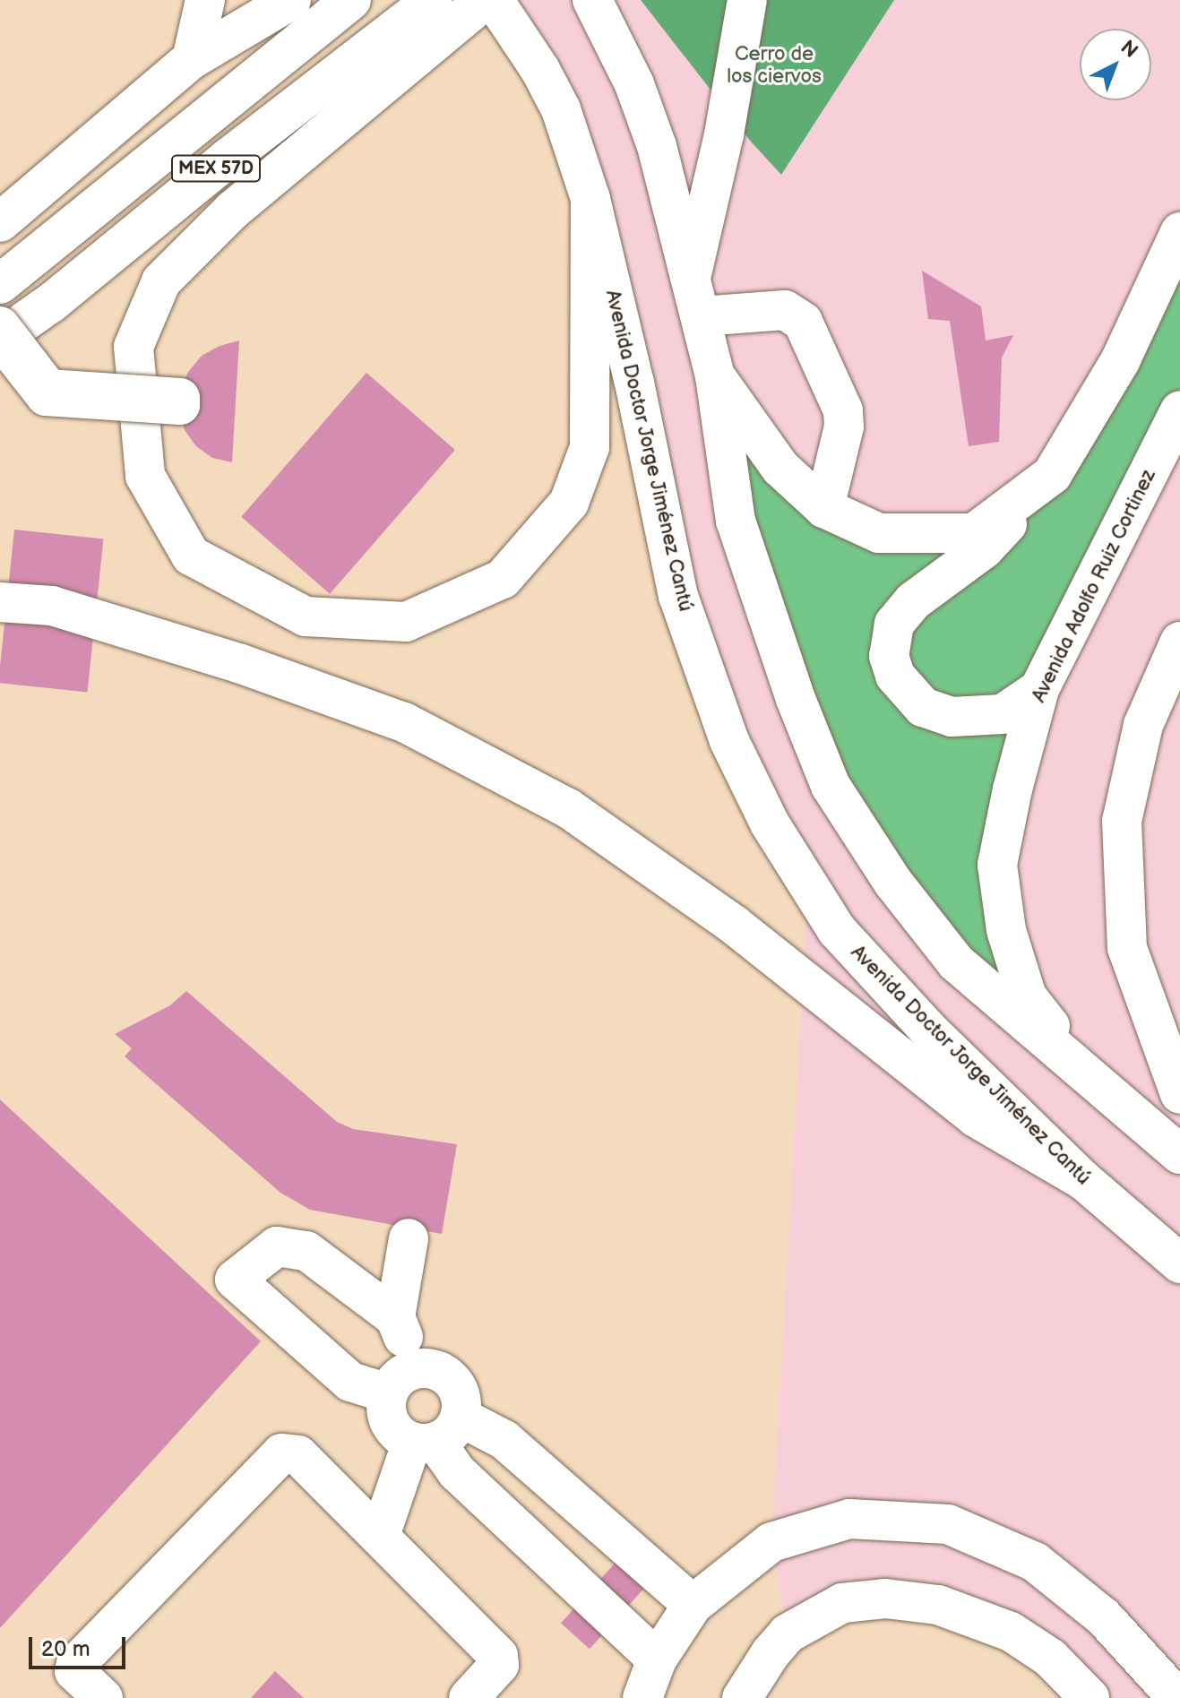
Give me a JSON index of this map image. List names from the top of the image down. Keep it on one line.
{"streets":{"main road":["MEX 57D","Avenida Doctor Jorge Jiménez Cantú","Avenida Adolfo Ruiz Cortinez"]},"parks":["Cerro de los ciervos"],"scale_bar":"20 m","north":"top right"}
